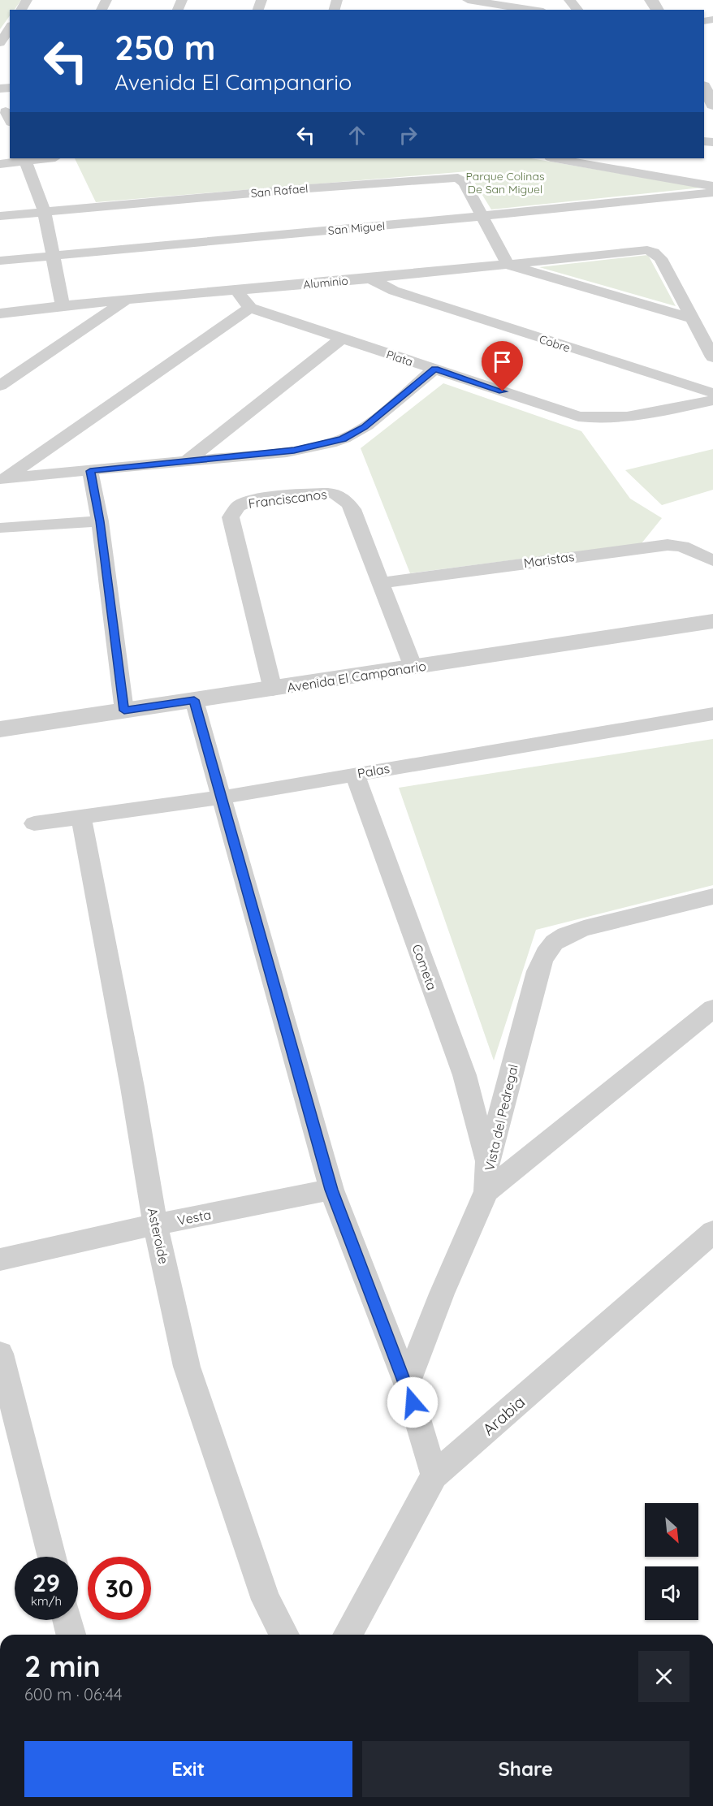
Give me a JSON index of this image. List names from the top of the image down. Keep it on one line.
{"streets":{"street":["San Rafael","San Miguel","Aluminio","Cobre","Plata","Franciscanos","Maristas","Avenida El Campanario","Palas","Cometa","Vista del Pedregal","Vesta","Asteroide","Arabia"]},"crossings":[["San Rafael","San Miguel"],["San Rafael","Aluminio"],["Aluminio","Cobre"],["Franciscanos","Maristas"],["Franciscanos","Avenida El Campanario"],["Palas","Cometa"],["Palas","Asteroide"],["Cometa","Vista del Pedregal"],["Vesta","Asteroide"]],"parks":["Parque Colinas De San Miguel"],"north":"bottom right","page":{"turn":["250 m","Avenida El Campanario"],"speed":"29 km/h","limit":"30","heading":["2 min","600 m · 06:44"],"buttons":["Exit","Share"]}}
